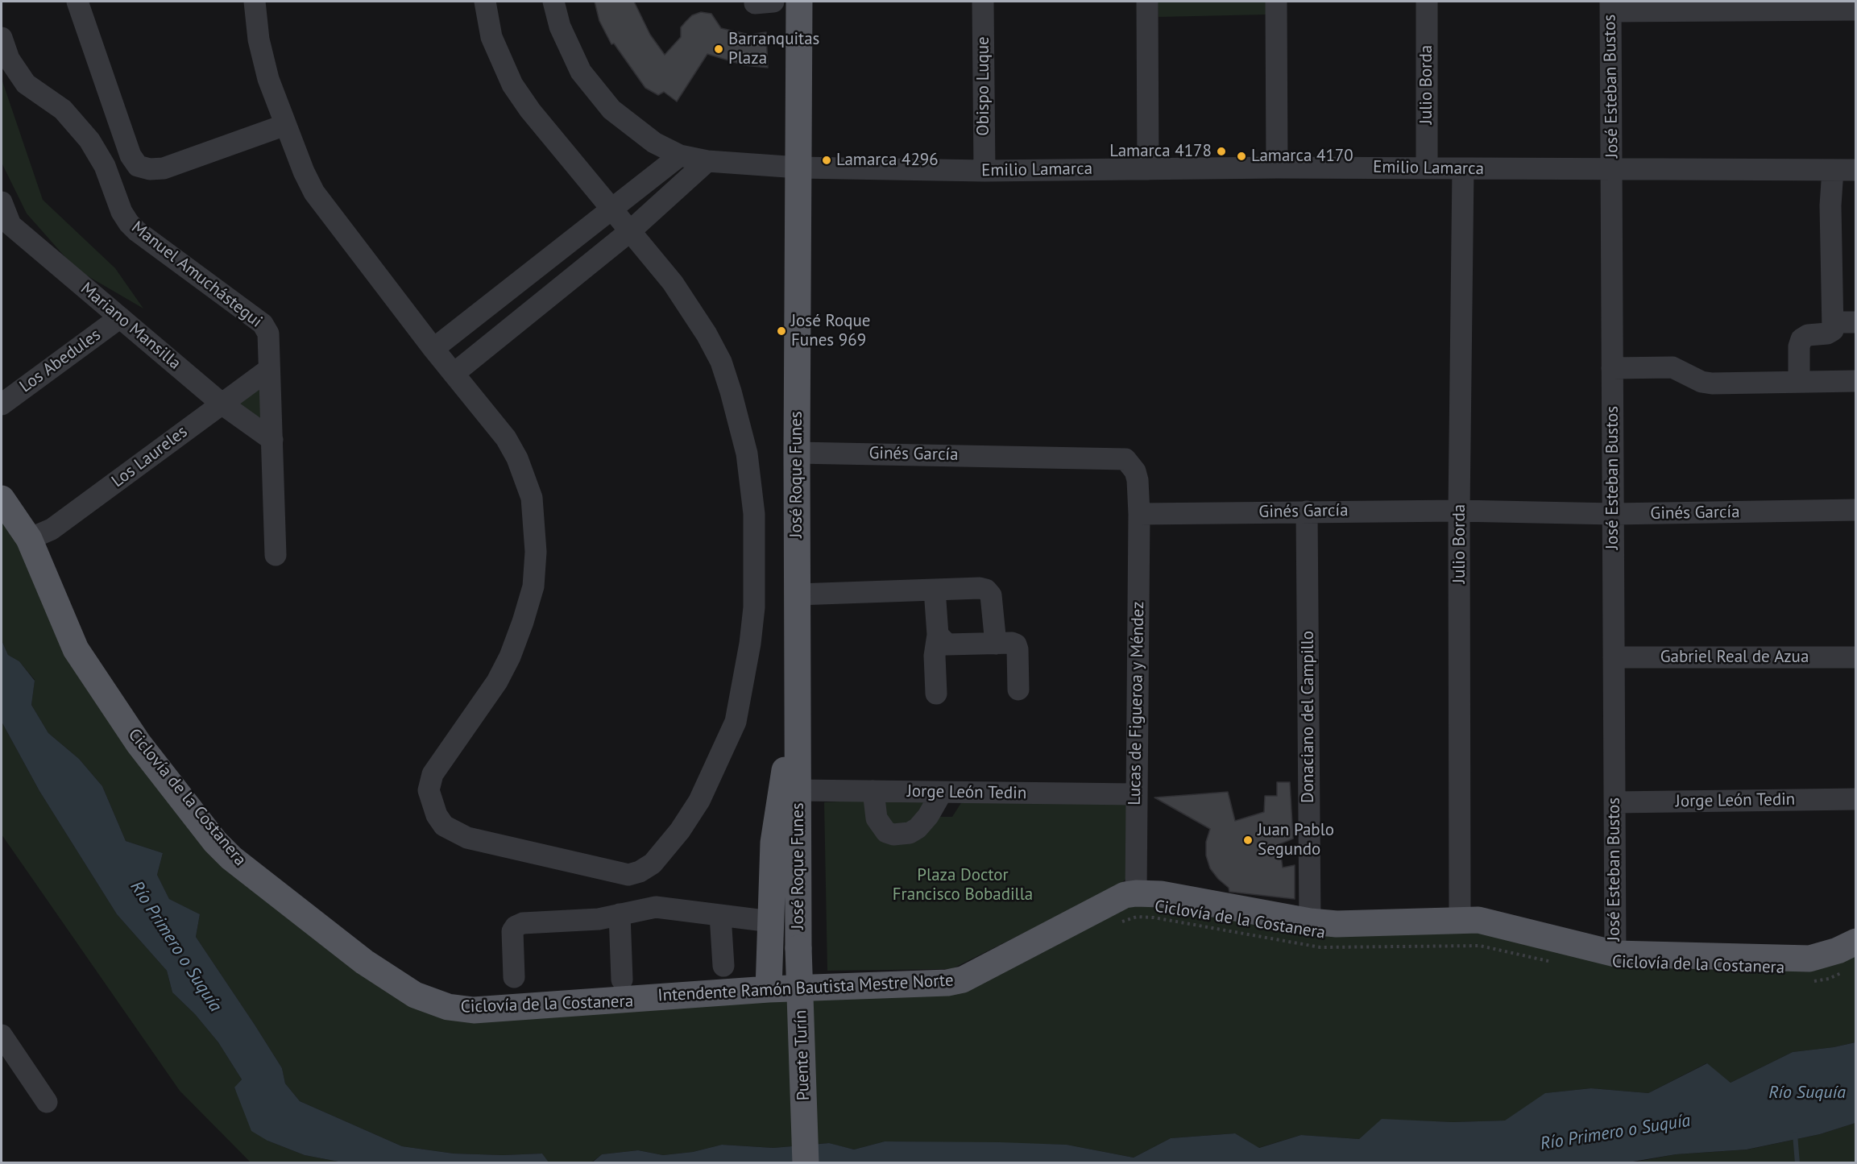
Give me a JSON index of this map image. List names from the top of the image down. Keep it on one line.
{"streets":{"main road":["José Roque Funes","Intendente Ramón Bautista Mestre Norte","Puente Turín"],"street":["Julio Borda","Obispo Luque","José Esteban Bustos","Emilio Lamarca","Manuel Amuchástegui","Mariano Mansilla","Los Abedules","Ginés García","Los Laureles","Gabriel Real de Azua","Lucas de Figueroa y Méndez","Donaciano del Campillo","Jorge León Tedin"],"path":["Ciclovía de la Costanera"]},"crossings":[["Julio Borda","Emilio Lamarca"],["Julio Borda","Ginés García"],["Julio Borda","Intendente Ramón Bautista Mestre Norte"],["Obispo Luque","Emilio Lamarca"],["José Esteban Bustos","Emilio Lamarca"],["José Esteban Bustos","Ginés García"],["José Esteban Bustos","Gabriel Real de Azua"],["José Esteban Bustos","Jorge León Tedin"],["José Esteban Bustos","Intendente Ramón Bautista Mestre Norte"],["Emilio Lamarca","José Roque Funes"],["Manuel Amuchástegui","Mariano Mansilla"],["Manuel Amuchástegui","Los Laureles"],["Mariano Mansilla","Los Abedules"],["Mariano Mansilla","Los Laureles"],["Ginés García","José Roque Funes"],["Ginés García","Lucas de Figueroa y Méndez"],["Ginés García","Donaciano del Campillo"],["Los Laureles","Intendente Ramón Bautista Mestre Norte"],["José Roque Funes","Jorge León Tedin"],["José Roque Funes","Puente Turín"],["Lucas de Figueroa y Méndez","Jorge León Tedin"],["Lucas de Figueroa y Méndez","Intendente Ramón Bautista Mestre Norte"],["Donaciano del Campillo","Intendente Ramón Bautista Mestre Norte"]],"water":["Río Primero o Suquía","Río Suquía"],"parks":["Plaza Doctor Francisco Bobadilla"],"places":["Barranquitas Plaza","Lamarca 4178","Lamarca 4170","Lamarca 4296","José Roque Funes 969","Juan Pablo Segundo"]}
